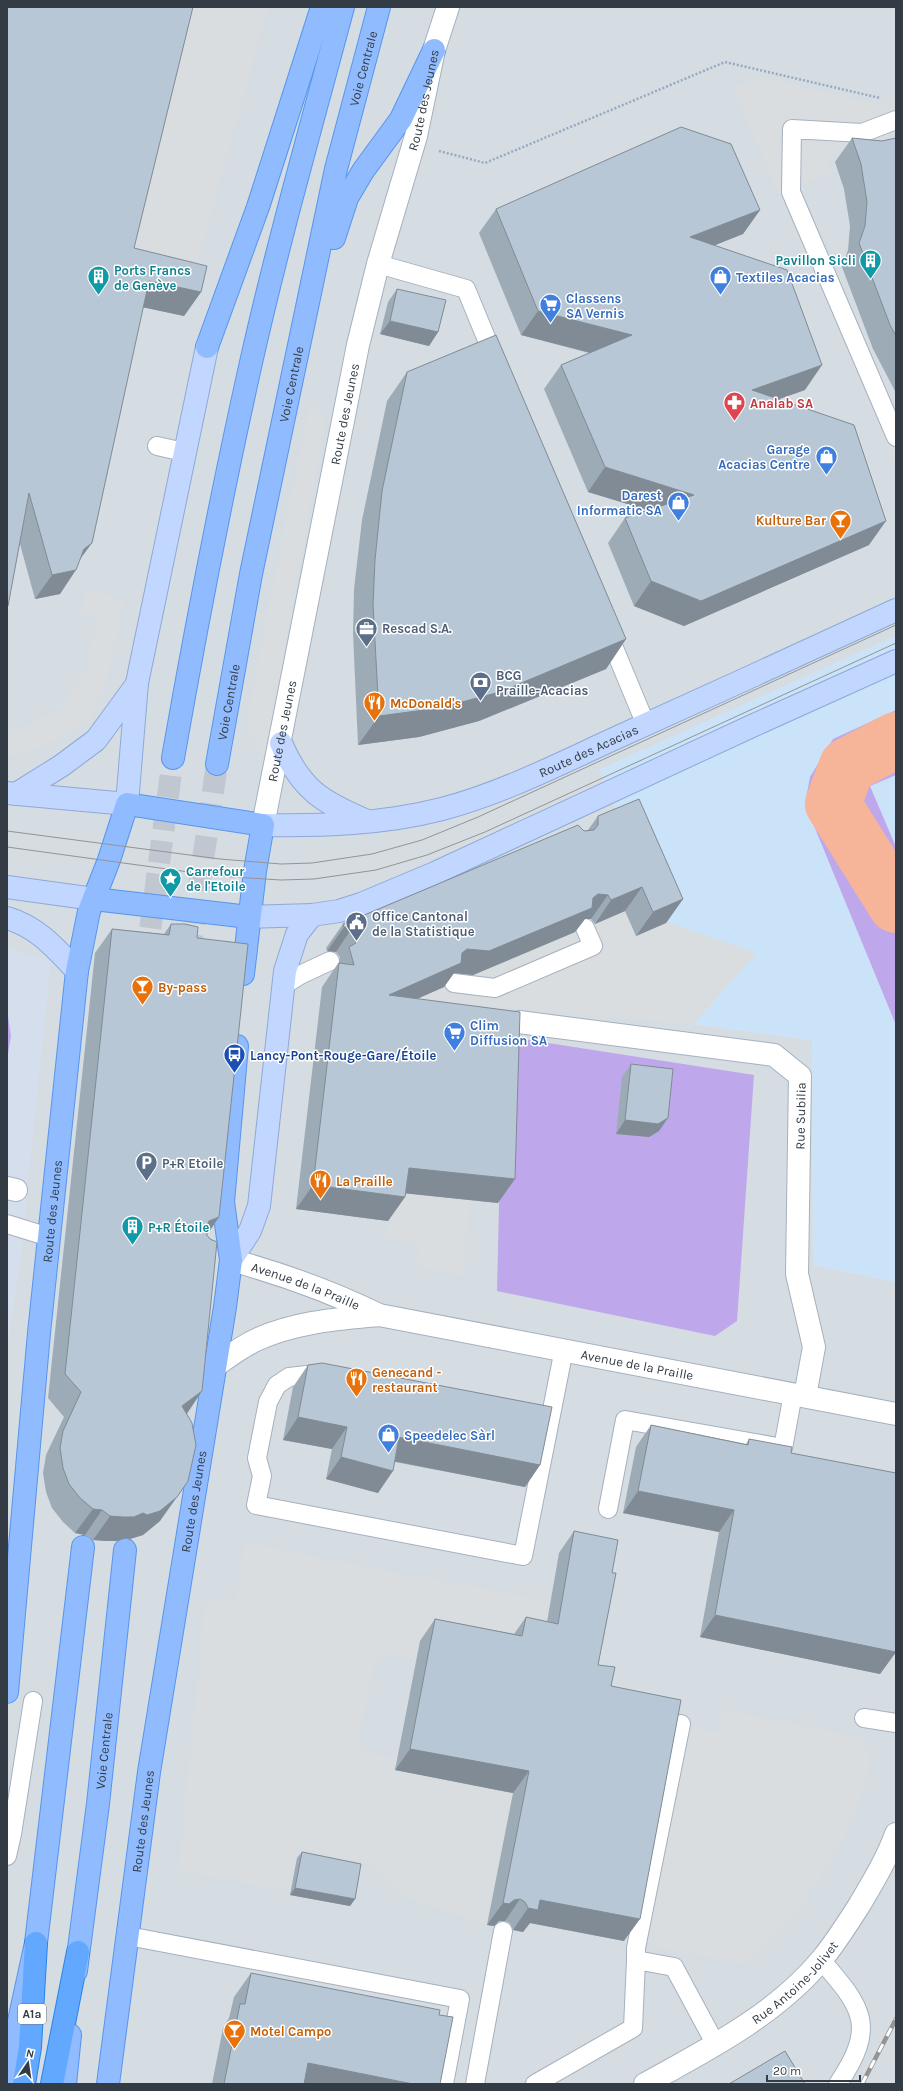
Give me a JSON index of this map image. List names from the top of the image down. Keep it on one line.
{"streets":{"highway":["A1a"],"main road":["Voie Centrale","Route des Jeunes","Route des Acacias"],"street":["Rue Subilia","Avenue de la Praille","Rue Antoine-Jolivet"]},"crossings":[["Route des Jeunes","Route des Acacias"],["Route des Jeunes","Avenue de la Praille"],["Rue Subilia","Avenue de la Praille"]],"places":{"building":["Pavillon Sicli","Ports Francs de Genève","P+R Étoile"],"shop":["Textiles Acacias","Garage Acacias Centre","Darest Informatic SA","Speedelec Sàrl"],"supermarket":["Classens SA Vernis","Clim Diffusion SA"],"pharmacy":["Analab SA"],"bar":["Kulture Bar","By-pass","Motel Campo"],"office":["Rescad S.A."],"bank":["BCG Praille-Acacias"],"restaurant":["McDonald's","La Praille","Genecand - restaurant"],"place":["Carrefour de l'Etoile"],"public building":["Office Cantonal de la Statistique"],"bus stop":["Lancy-Pont-Rouge-Gare/Étoile"],"parking":["P+R Etoile"]},"scale_bar":"20 m","north":"top"}
